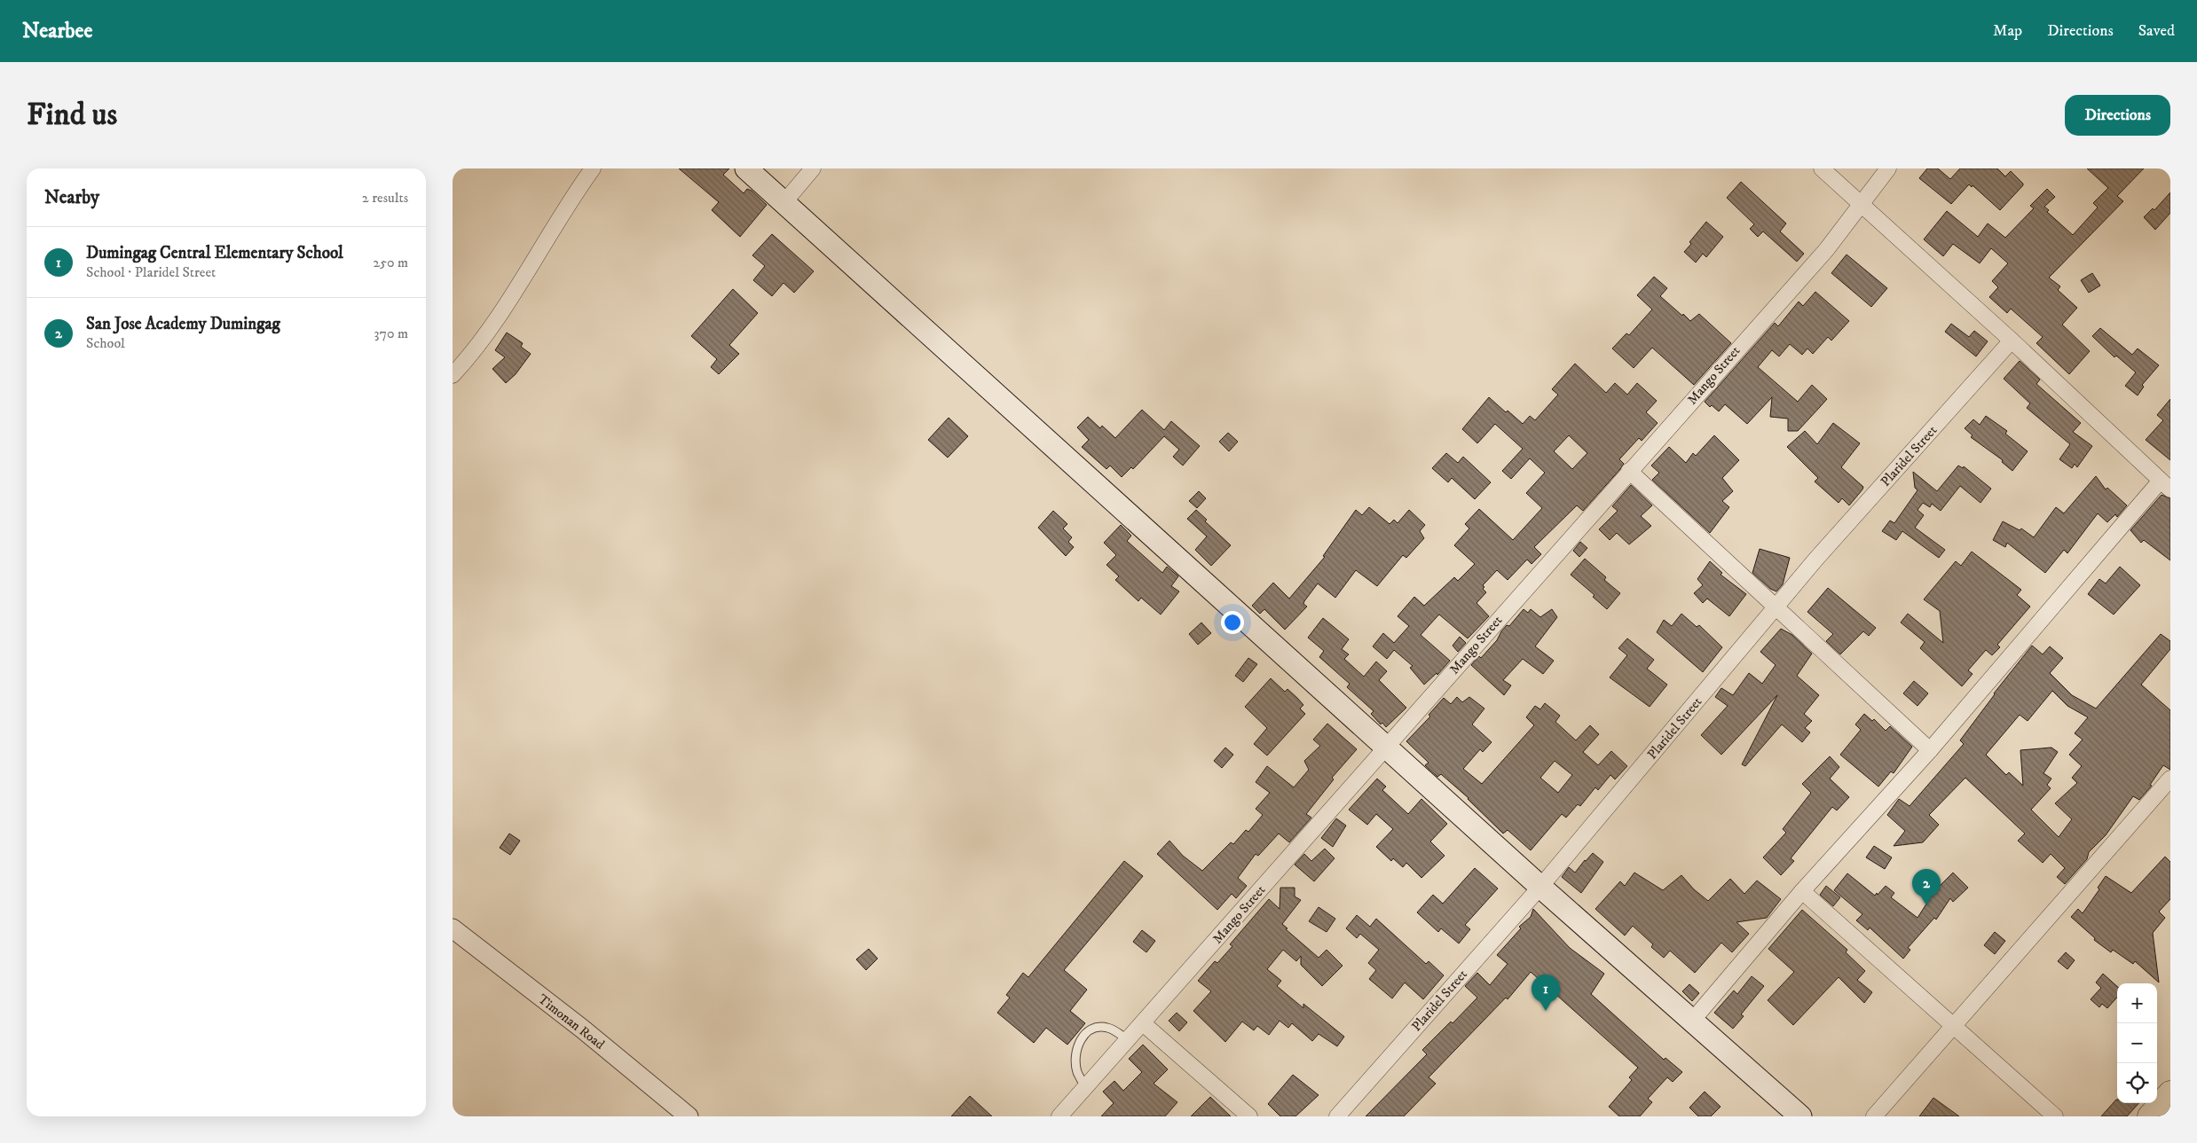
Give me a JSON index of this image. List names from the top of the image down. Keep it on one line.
{"streets":{"street":["Mango Street","Plaridel Street","Timonan Road"]},"page":{"header":"Nearbee","nav":["Map","Directions","Saved"],"buttons":"Directions","title":"Find us","heading":["Nearby","2 results"],"list":[{"mark":"1","name":"Dumingag Central Elementary School","note":"School · Plaridel Street","value":"250 m"},{"mark":"2","name":"San Jose Academy Dumingag","note":"School","value":"370 m"}],"pins":["2","1"],"map_buttons":["+","−"]}}
